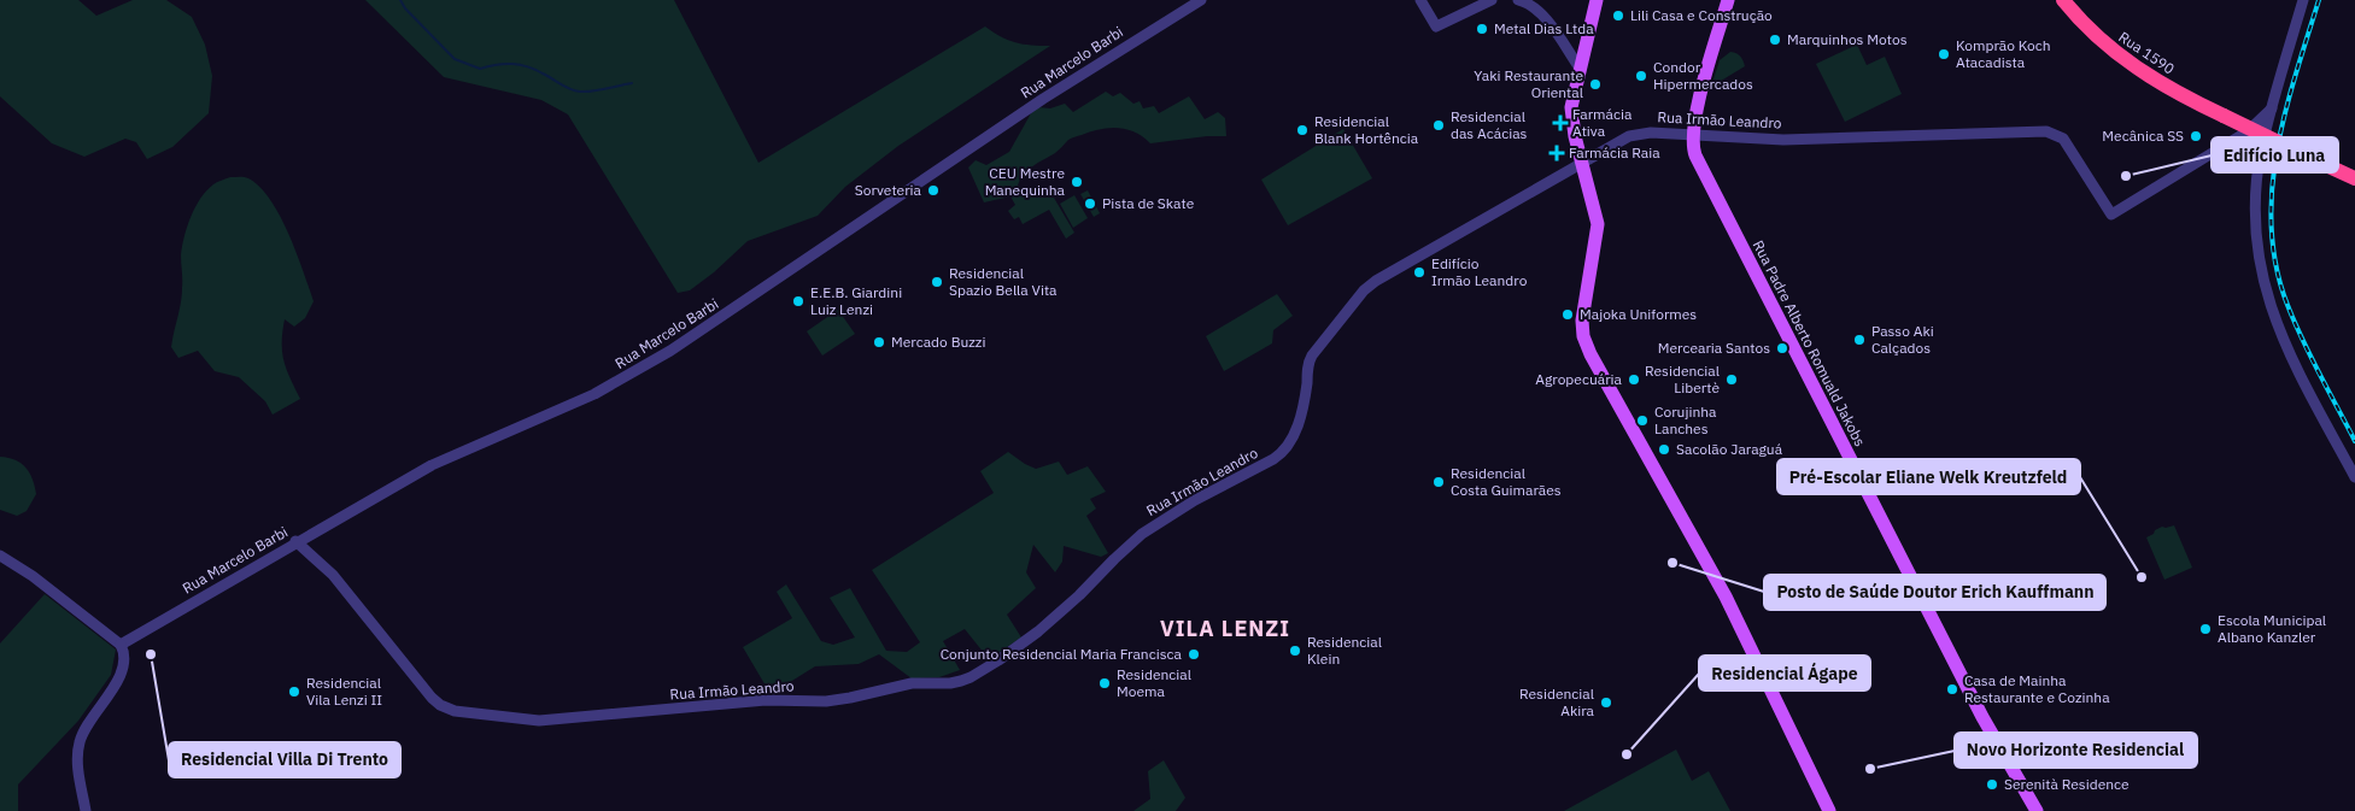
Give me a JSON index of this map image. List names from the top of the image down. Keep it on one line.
{"streets":{"highway":["Rua 1590"],"main road":["Rua Padre Alberto Romuald Jakobs"],"street":["Rua Marcelo Barbi","Rua Irmão Leandro"]},"crossings":[["Rua Marcelo Barbi","Rua Irmão Leandro"],["Rua Irmão Leandro","Rua Padre Alberto Romuald Jakobs"]],"districts":["VILA LENZI"],"places":{"other":["Lili Casa e Construção","Metal Dias Ltda","Marquinhos Motos","Komprão Koch Atacadista","Condor Hipermercados","Yaki Restaurante Oriental","Residencial das Acácias","Residencial Blank Hortência","Mecânica SS","Edifício Luna","CEU Mestre Manequinha","Sorveteria","Pista de Skate","Edifício Irmão Leandro","Residencial Spazio Bella Vita","E.E.B. Giardini Luiz Lenzi","Majoka Uniformes","Passo Aki Calçados","Mercado Buzzi","Mercearia Santos","Agropecuária","Residencial Libertè","Corujinha Lanches","Sacolão Jaraguá","Residencial Costa Guimarães","Posto de Saúde Doutor Erich Kauffmann","Pré-Escolar Eliane Welk Kreutzfeld","Escola Municipal Albano Kanzler","Residencial Klein","Residencial Villa Di Trento","Conjunto Residencial Maria Francisca","Residencial Moema","Casa de Mainha Restaurante e Cozinha","Residencial Vila Lenzi II","Residencial Akira","Residencial Ágape","Novo Horizonte Residencial","Serenità Residence"],"health":["Farmácia Ativa","Farmácia Raia"]}}
